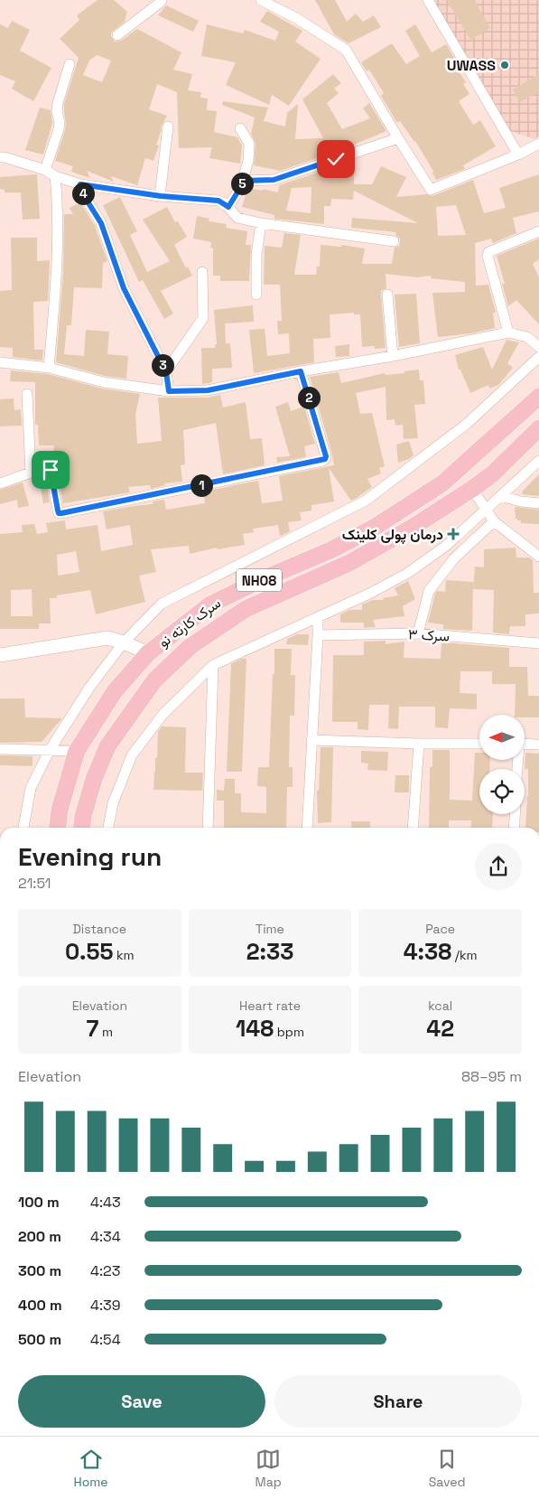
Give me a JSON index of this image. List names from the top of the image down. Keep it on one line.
{"streets":{"highway":["NH08","سرک کارته نو"],"street":["سرک ۳"]},"places":{"other":["UWASS"],"health":["درمان پولی کلینک"]},"north":"left","page":{"pins":["5","4","3","2","1"],"heading":["Evening run","21:51"],"stats":[["Distance","0.55 km"],["Time","2:33"],["Pace","4:38 /km"],["Elevation","7 m"],["Heart rate","148 bpm"],["kcal","42"]],"chart":["Elevation","88–95 m"],"list":[{"name":"100 m","note":"4:43"},{"name":"200 m","note":"4:34"},{"name":"300 m","note":"4:23"},{"name":"400 m","note":"4:39"},{"name":"500 m","note":"4:54"}],"buttons":["Save","Share"],"tabs":["Home","Map","Saved"]}}
